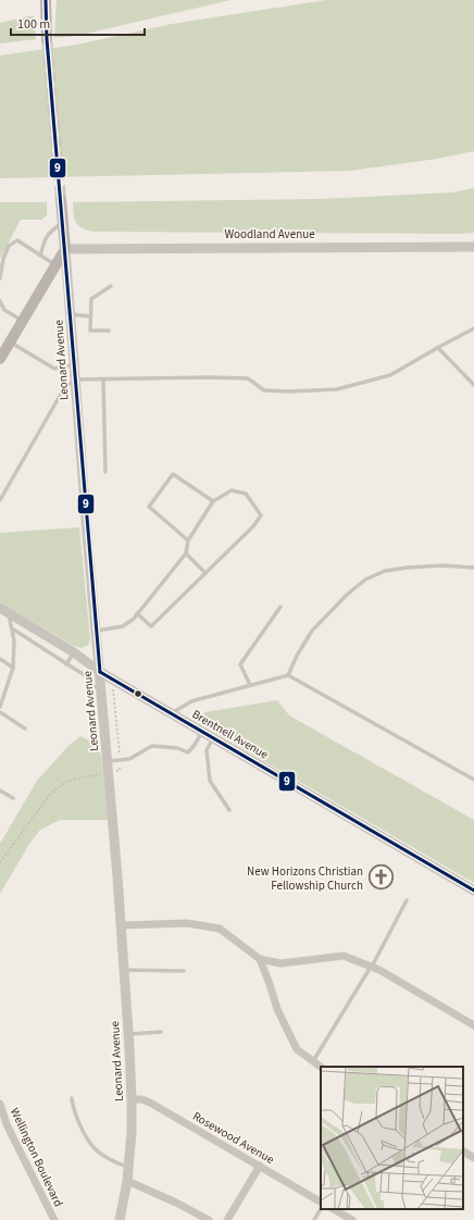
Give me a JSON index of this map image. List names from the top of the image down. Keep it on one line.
{"streets":{"main road":["Leonard Avenue"],"street":["Woodland Avenue","Brentnell Avenue","Rosewood Avenue","Wellington Boulevard"]},"crossings":[["Woodland Avenue","Leonard Avenue"],["Leonard Avenue","Brentnell Avenue"],["Leonard Avenue","Rosewood Avenue"]],"places":{"church":["New Horizons Christian Fellowship Church"]},"lines":["transit line 9"],"scale_bar":"100 m"}
